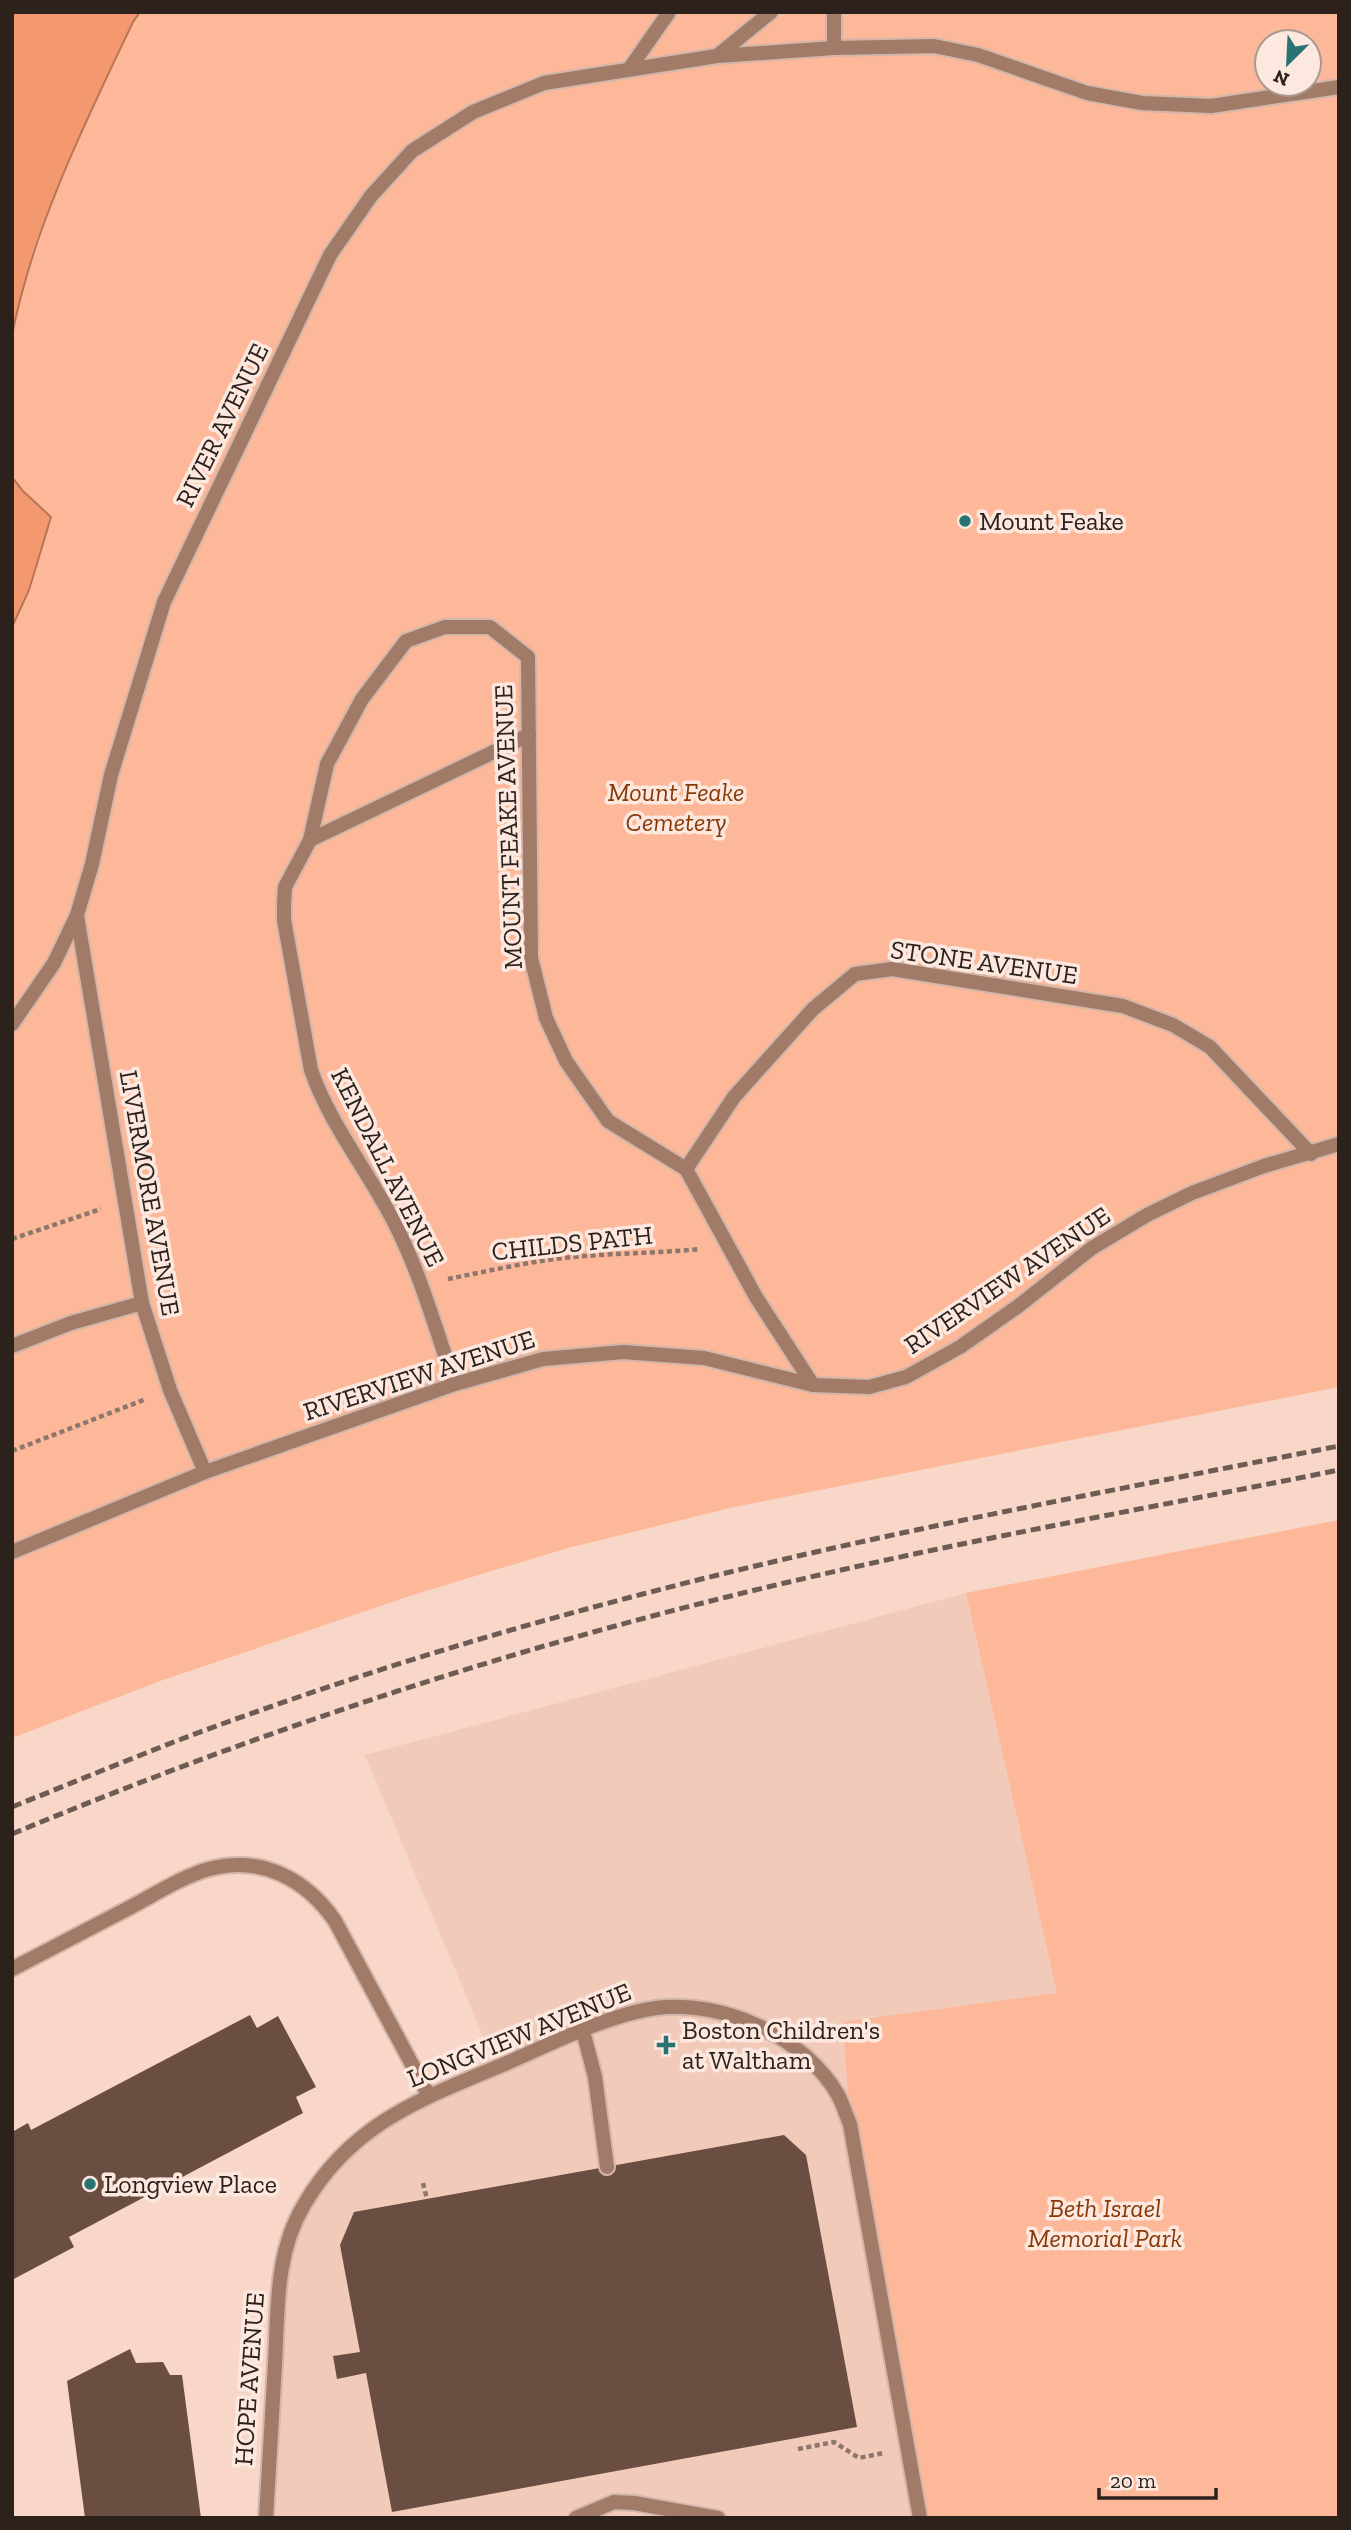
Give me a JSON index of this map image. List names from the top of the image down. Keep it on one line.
{"streets":{"street":["RIVER AVENUE","MOUNT FEAKE AVENUE","STONE AVENUE","KENDALL AVENUE","LIVERMORE AVENUE","RIVERVIEW AVENUE","LONGVIEW AVENUE","HOPE AVENUE"],"path":["CHILDS PATH"]},"crossings":[["RIVER AVENUE","LIVERMORE AVENUE"],["MOUNT FEAKE AVENUE","STONE AVENUE"],["MOUNT FEAKE AVENUE","KENDALL AVENUE"],["MOUNT FEAKE AVENUE","CHILDS PATH"],["MOUNT FEAKE AVENUE","RIVERVIEW AVENUE"],["STONE AVENUE","RIVERVIEW AVENUE"],["KENDALL AVENUE","CHILDS PATH"],["KENDALL AVENUE","RIVERVIEW AVENUE"],["LIVERMORE AVENUE","RIVERVIEW AVENUE"],["LONGVIEW AVENUE","HOPE AVENUE"]],"parks":["Mount Feake Cemetery","Beth Israel Memorial Park"],"places":{"other":["Mount Feake","Longview Place"],"health":["Boston Children's at Waltham"]},"scale_bar":"20 m","north":"bottom left"}
